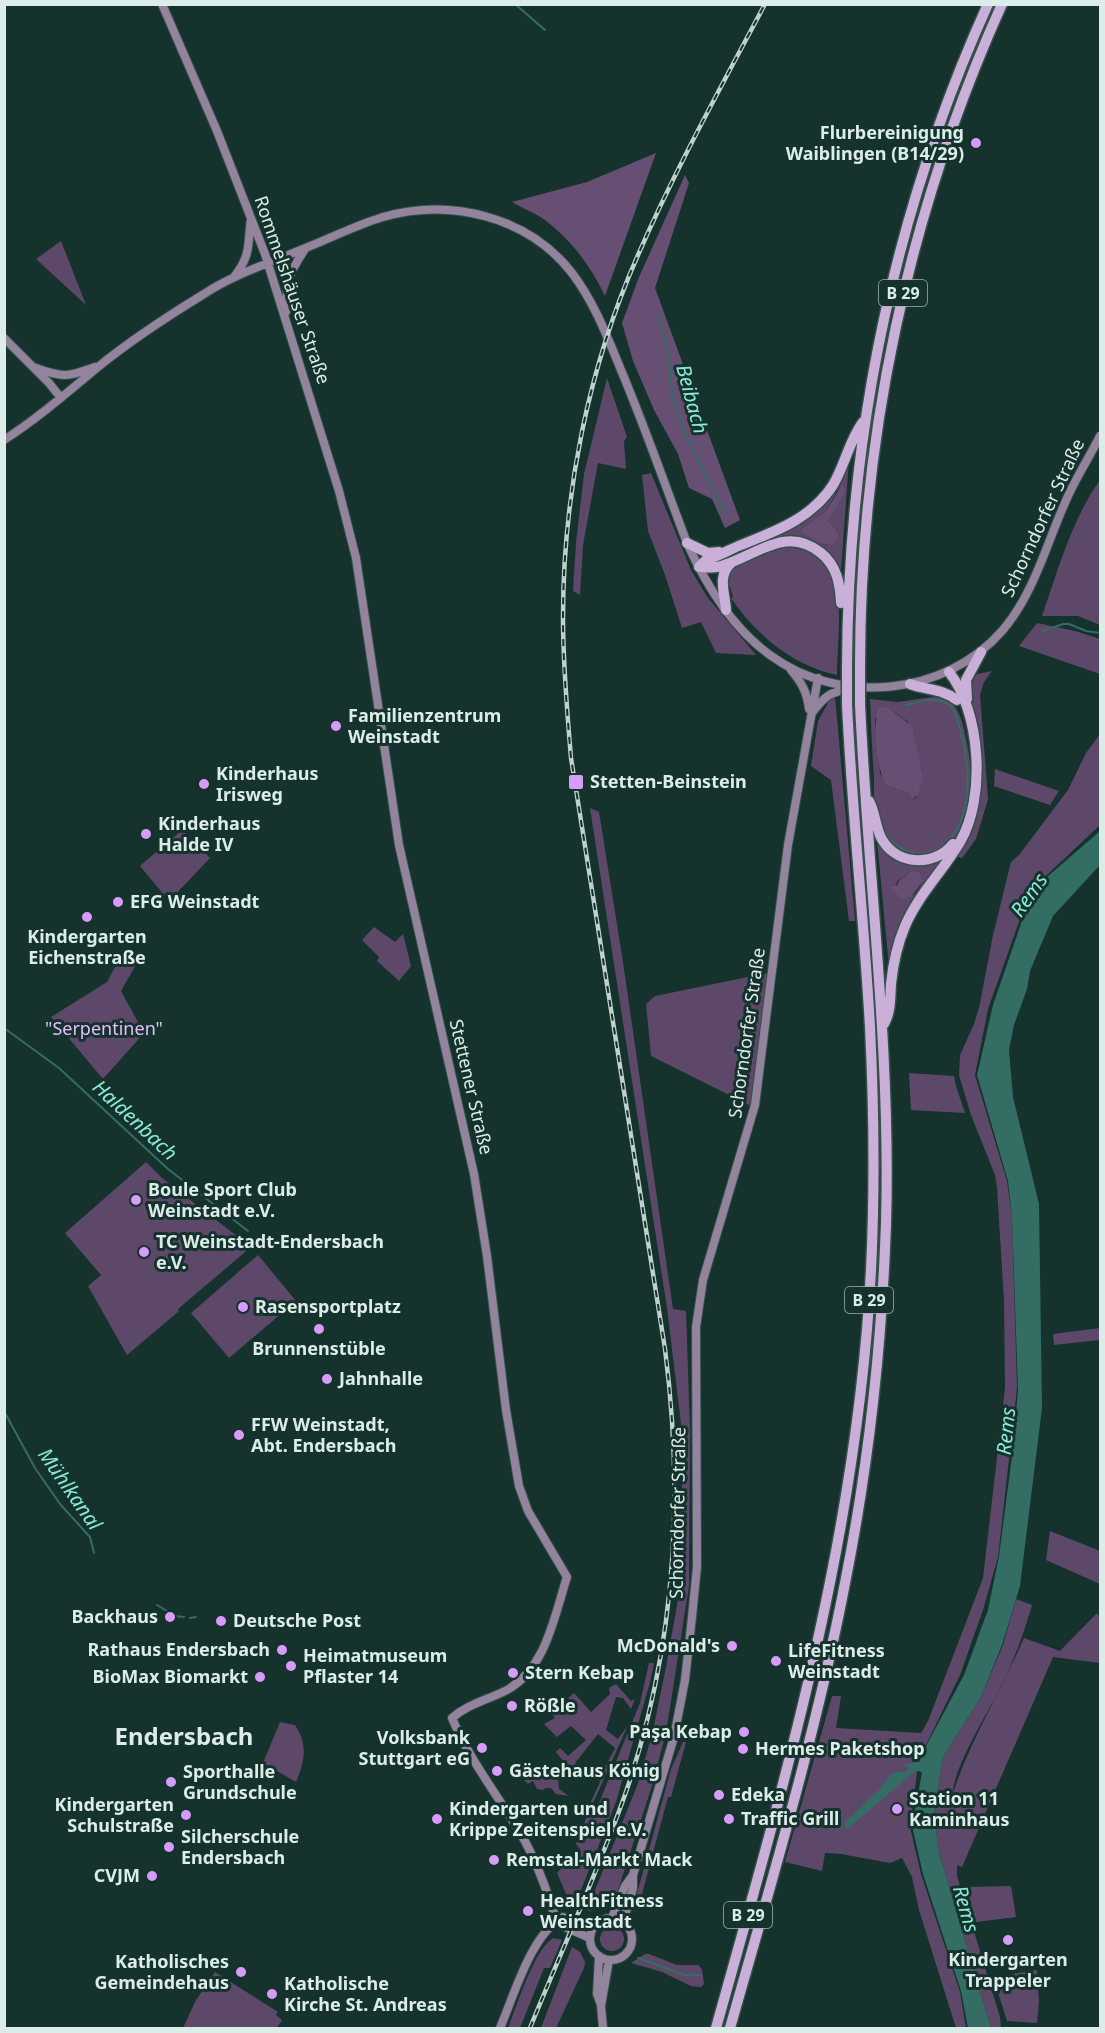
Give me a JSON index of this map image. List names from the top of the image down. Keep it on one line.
{"streets":{"highway":["B 29"],"street":["Rommelshäuser Straße","Schorndorfer Straße","Stettener Straße"]},"crossings":[["Rommelshäuser Straße","Stettener Straße"]],"districts":["Endersbach"],"water":["Beibach","Rems","Haldenbach","Mühlkanal"],"parks":["\"Serpentinen\""],"places":{"other":["Flurbereinigung Waiblingen (B14/29)","Familienzentrum Weinstadt","Kinderhaus Irisweg","Kinderhaus Halde IV","EFG Weinstadt","Kindergarten Eichenstraße","Boule Sport Club Weinstadt e.V.","TC Weinstadt-Endersbach e.V.","Rasensportplatz","Brunnenstüble","Jahnhalle","FFW Weinstadt, Abt. Endersbach","Backhaus","Deutsche Post","McDonald's","Rathaus Endersbach","LifeFitness Weinstadt","Heimatmuseum Pflaster 14","Stern Kebap","BioMax Biomarkt","Rößle","Paşa Kebap","Volksbank Stuttgart eG","Hermes Paketshop","Gästehaus König","Sporthalle Grundschule","Edeka","Station 11 Kaminhaus","Kindergarten Schulstraße","Kindergarten und Krippe Zeitenspiel e.V.","Traffic Grill","Silcherschule Endersbach","Remstal-Markt Mack","CVJM","HealthFitness Weinstadt","Kindergarten Trappeler","Katholisches Gemeindehaus","Katholische Kirche St. Andreas"],"transit":["Stetten-Beinstein"]}}
